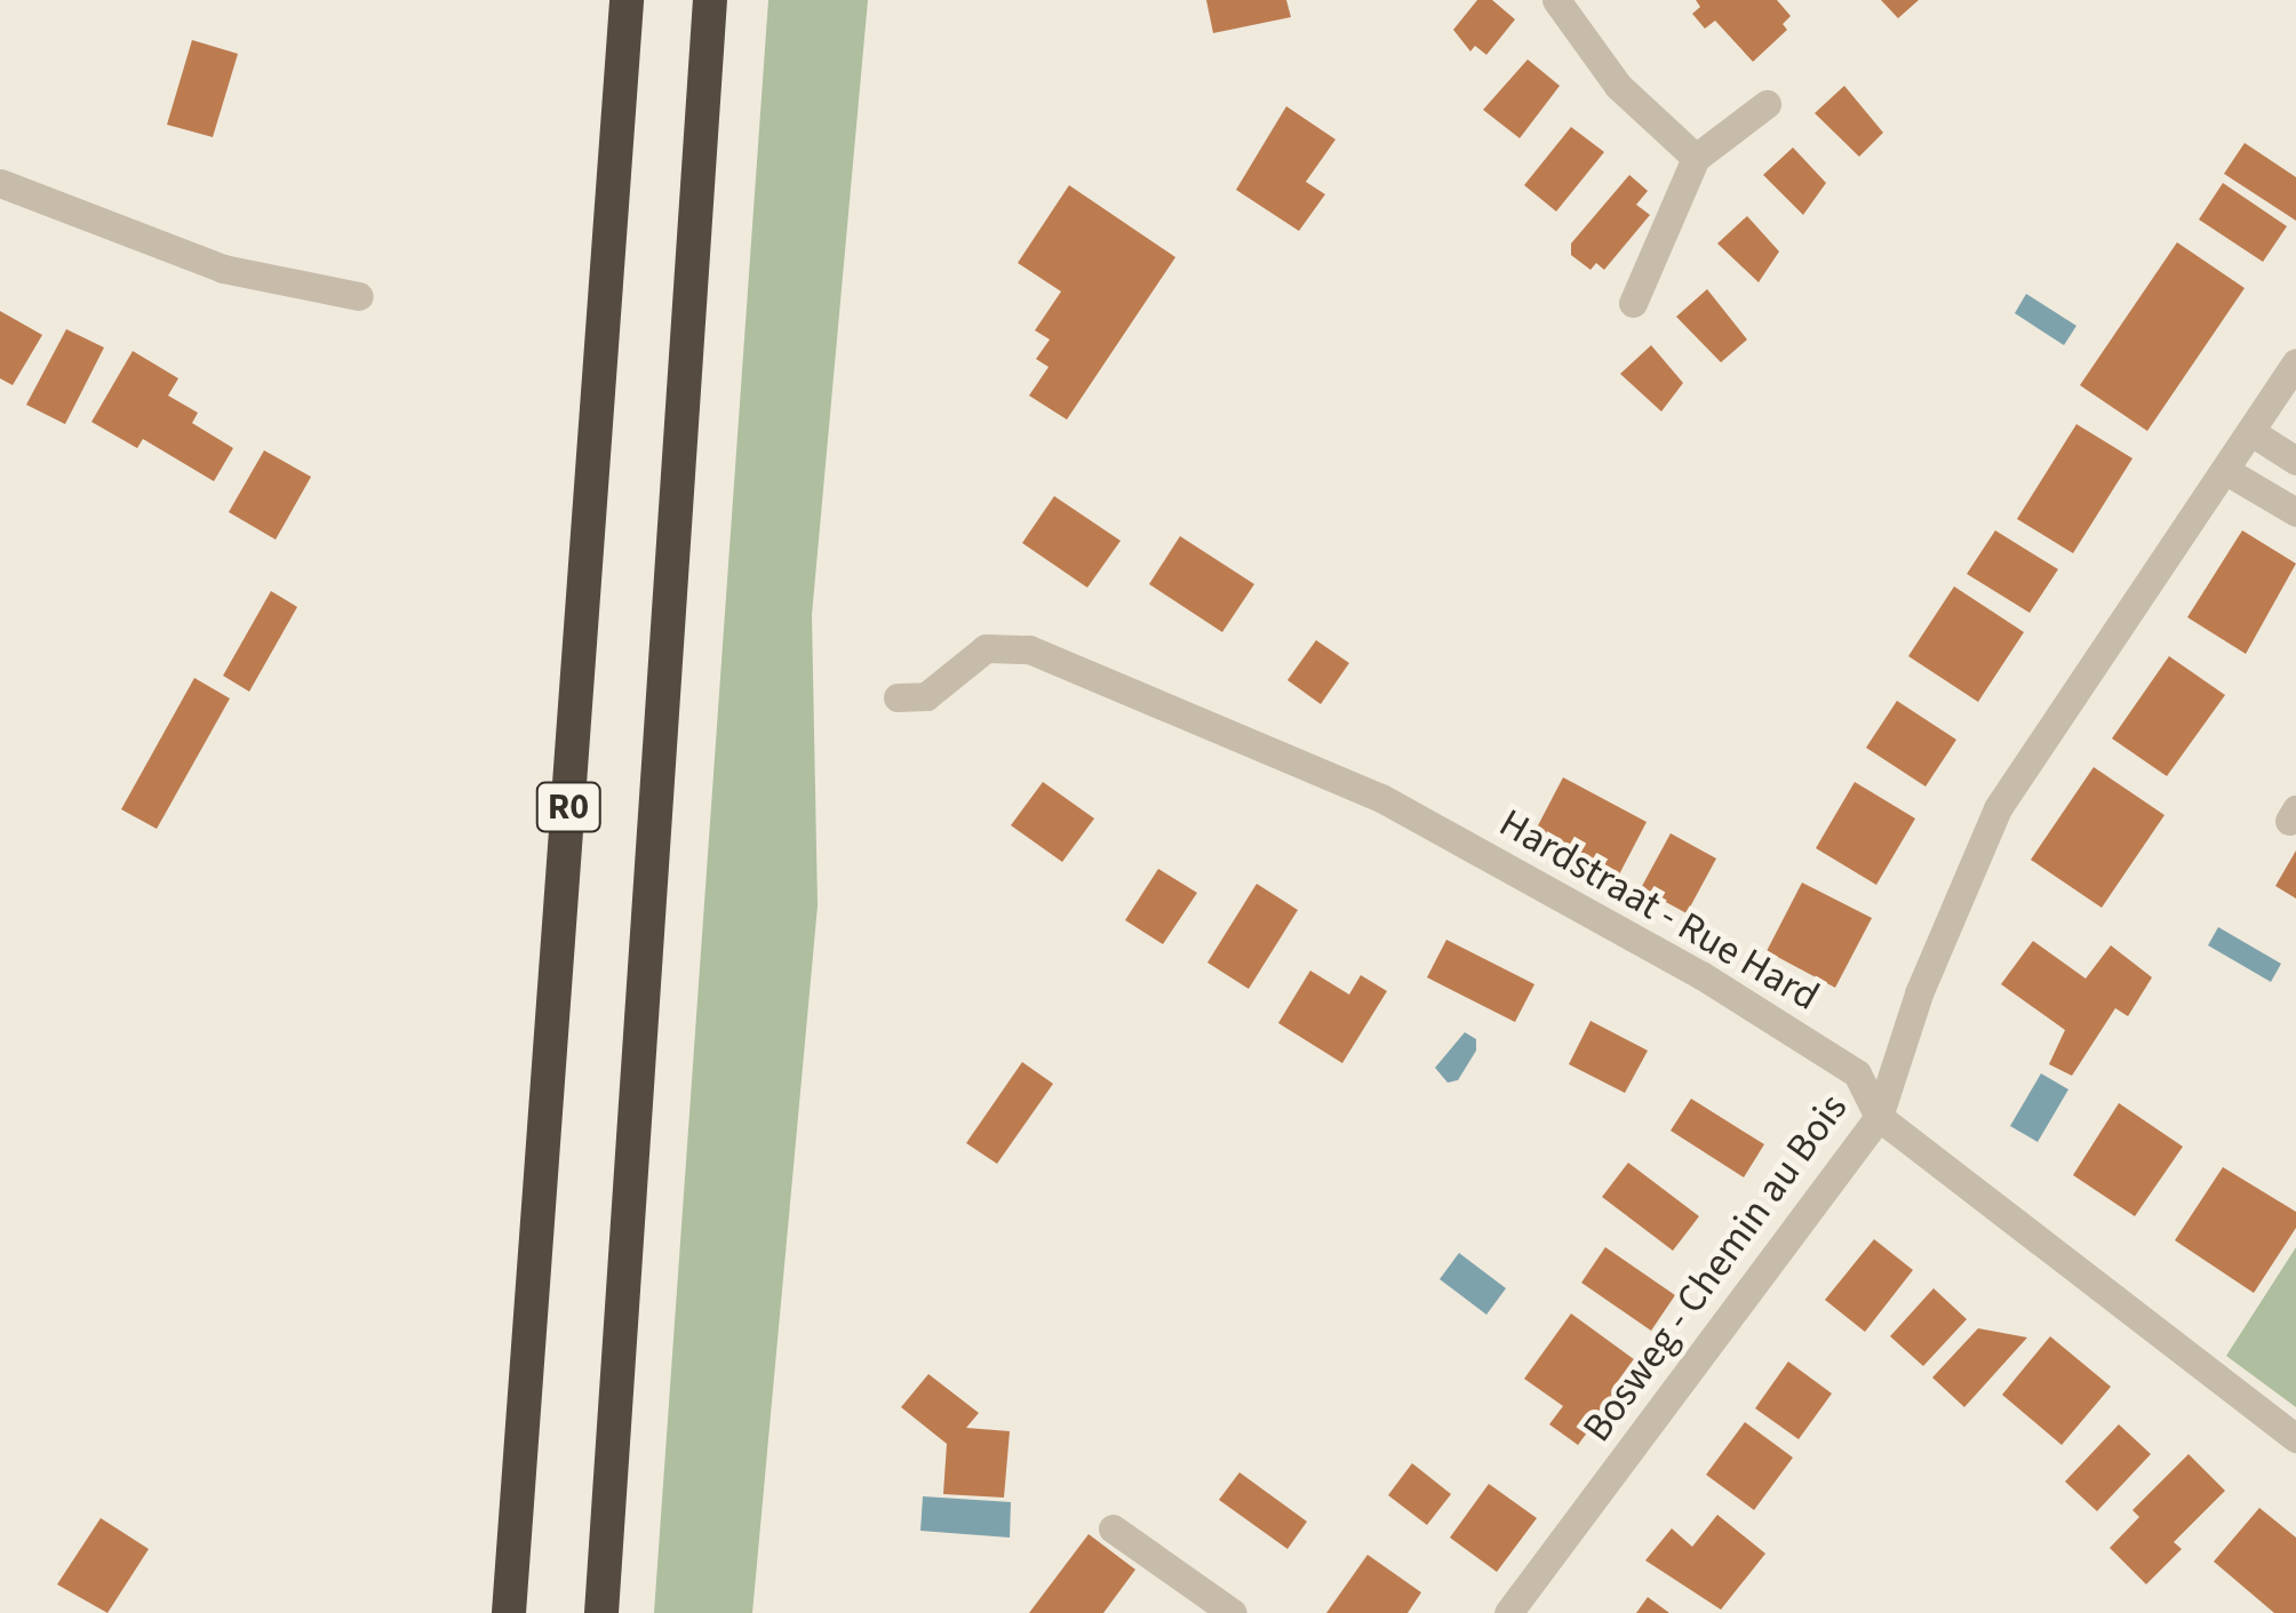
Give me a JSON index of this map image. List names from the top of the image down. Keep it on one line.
{"streets":{"highway":["R0"],"street":["Hardstraat - Rue Hard","Bosweg - Chemin au Bois"]},"crossings":[["Hardstraat - Rue Hard","Bosweg - Chemin au Bois"]]}
